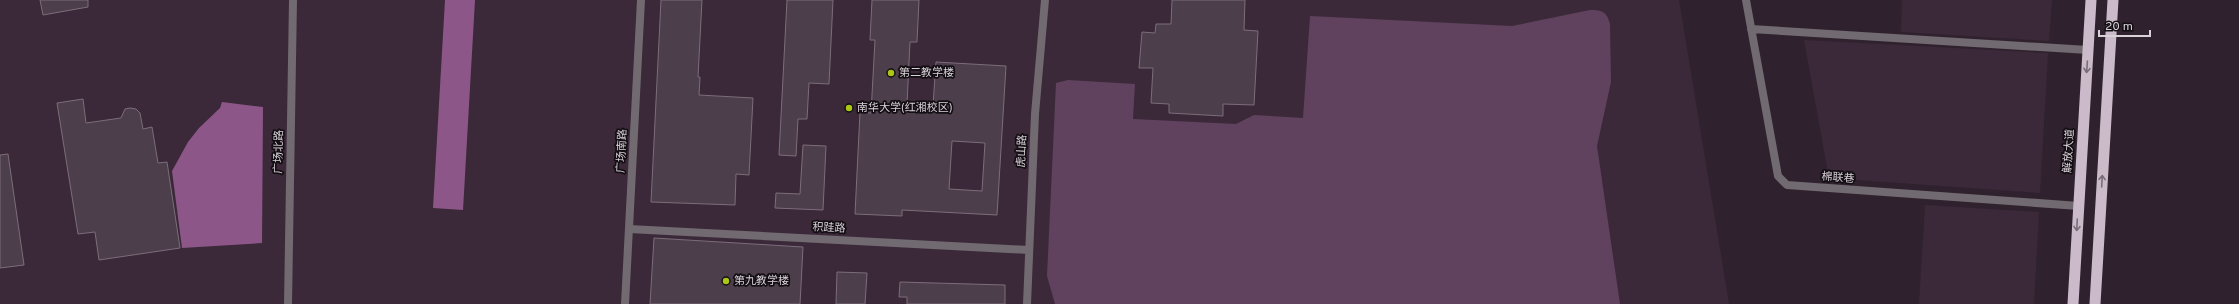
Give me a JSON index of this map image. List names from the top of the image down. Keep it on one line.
{"streets":{"highway":["解放大道"],"lane":["广场南路","虎山路","广场北路","棉联巷","积跬路"]},"crossings":[["广场南路","积跬路"],["虎山路","积跬路"],["解放大道","棉联巷"]],"places":["第二教学楼","南华大学(红湘校区)","第九教学楼"],"scale_bar":"20 m"}
